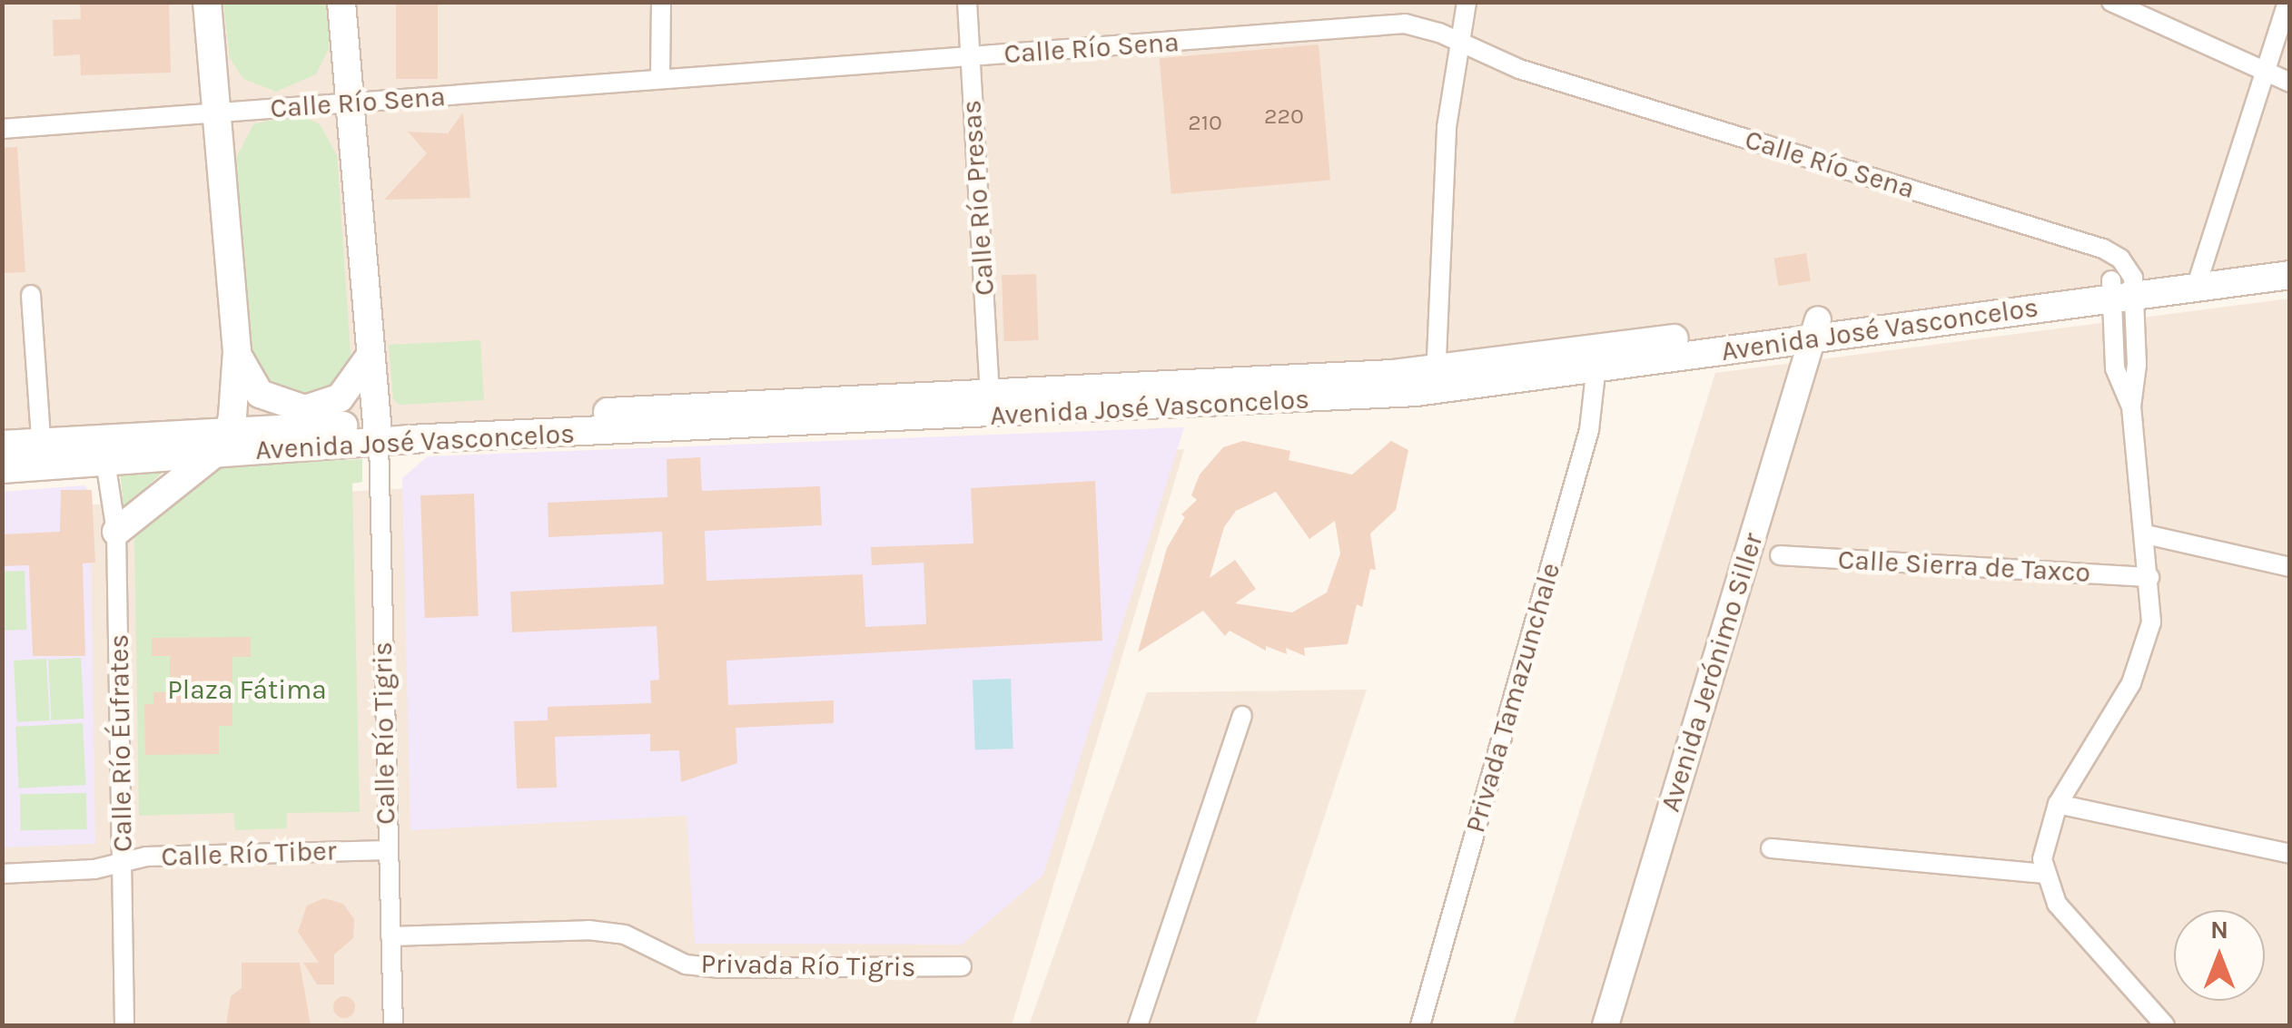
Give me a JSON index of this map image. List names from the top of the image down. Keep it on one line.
{"streets":{"main road":["Avenida José Vasconcelos"],"street":["Calle Río Sena","Calle Río Presas","Calle Sierra de Taxco","Avenida Jerónimo Siller","Privada Tamazunchale","Calle Río Tigris","Calle Río Éufrates","Calle Río Tiber","Privada Río Tigris"]},"crossings":[["Calle Río Sena","Calle Río Presas"],["Calle Río Sena","Avenida José Vasconcelos"],["Calle Río Presas","Avenida José Vasconcelos"],["Avenida José Vasconcelos","Avenida Jerónimo Siller"],["Avenida José Vasconcelos","Privada Tamazunchale"],["Avenida José Vasconcelos","Calle Río Tigris"],["Avenida José Vasconcelos","Calle Río Éufrates"],["Calle Río Tigris","Calle Río Tiber"],["Calle Río Tigris","Privada Río Tigris"],["Calle Río Éufrates","Calle Río Tiber"]],"parks":["Plaza Fátima"],"house_numbers":["220","210"],"north":"top"}
